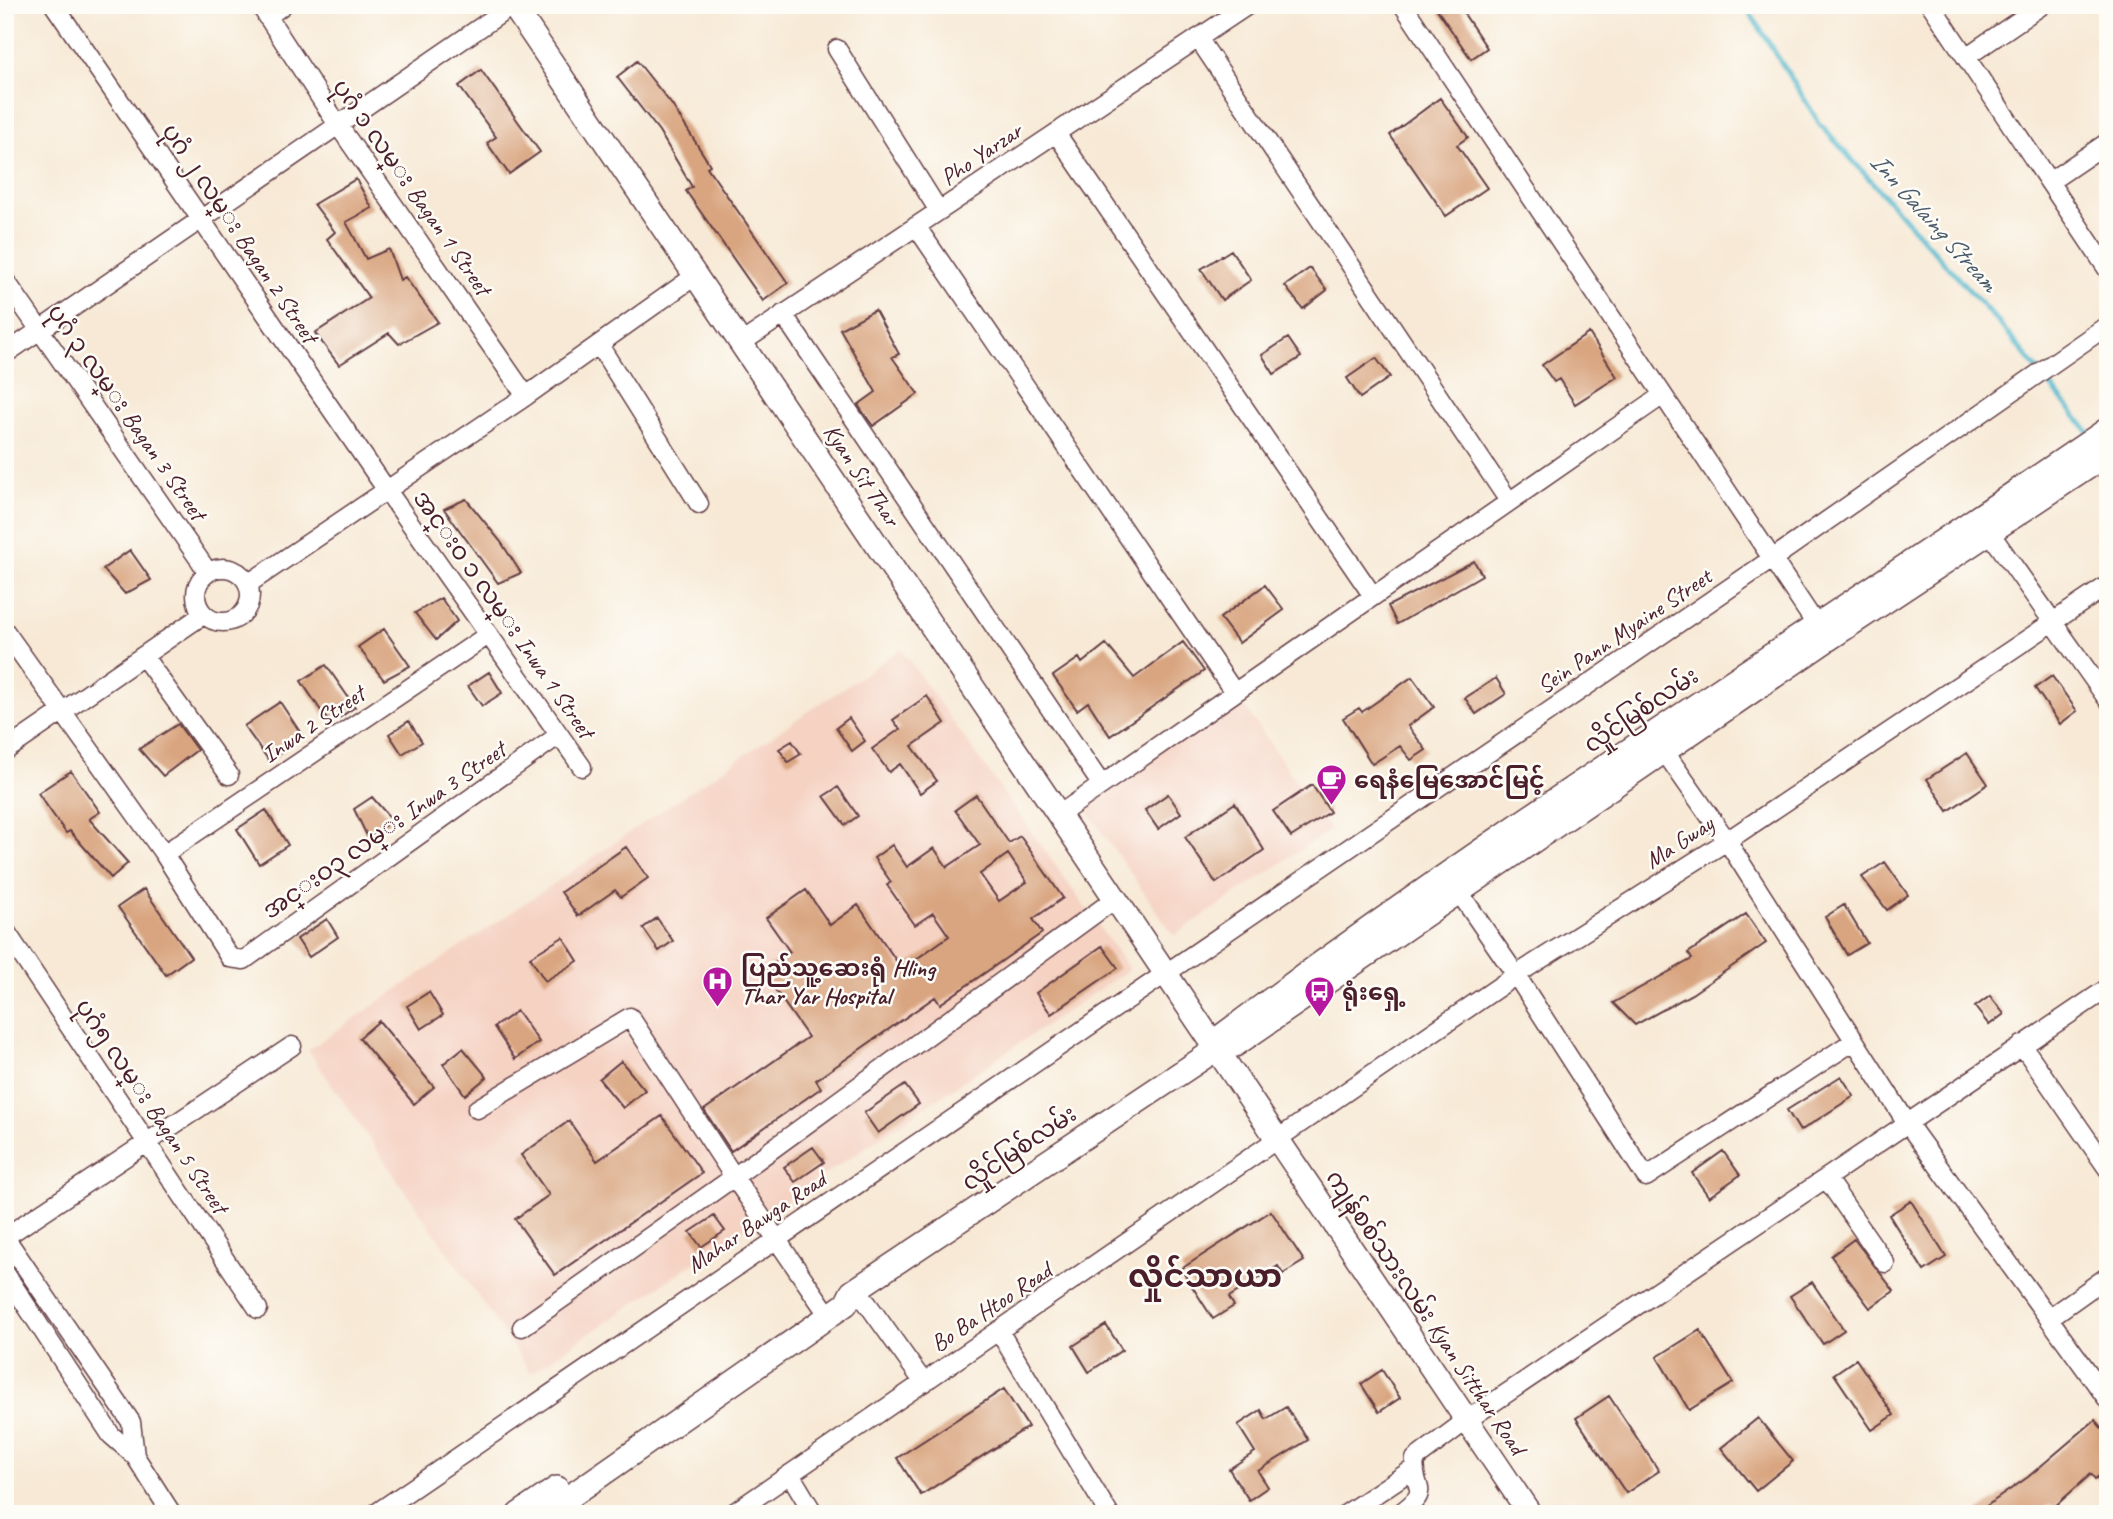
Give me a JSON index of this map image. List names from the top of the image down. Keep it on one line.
{"streets":{"main road":["Kyan Sit Thar","လှိုင်မြစ်လမ်း","ကျန်စစ်သားလမ်း Kyan Sitthar Road"],"street":["Pho Yarzar","ပုဂံ ၁ လမ္း Bagan 1 Street","ပုဂံ ၂ လမ္း Bagan 2 Street","ပုဂံ ၃ လမ္း Bagan 3 Street","အင္းဝ ၁ လမ္း Inwa 1 Street","Sein Pann Myaine Street","Inwa 2 Street","အင္းဝ၃ လမ္း Inwa 3 Street","Ma Gway","ပုဂံ၅ လမ္း Bagan 5 Street","Mahar Bawga Road","Bo Ba Htoo Road"]},"crossings":[["Pho Yarzar","Kyan Sit Thar"],["ပုဂံ ၂ လမ္း Bagan 2 Street","အင္းဝ ၁ လမ္း Inwa 1 Street"],["Kyan Sit Thar","Sein Pann Myaine Street"],["Kyan Sit Thar","လှိုင်မြစ်လမ်း"],["Kyan Sit Thar","Mahar Bawga Road"],["Kyan Sit Thar","ကျန်စစ်သားလမ်း Kyan Sitthar Road"],["အင္းဝ ၁ လမ္း Inwa 1 Street","Inwa 2 Street"],["အင္းဝ ၁ လမ္း Inwa 1 Street","အင္းဝ၃ လမ္း Inwa 3 Street"],["Sein Pann Myaine Street","Mahar Bawga Road"],["လှိုင်မြစ်လမ်း","ကျန်စစ်သားလမ်း Kyan Sitthar Road"],["Inwa 2 Street","အင္းဝ၃ လမ္း Inwa 3 Street"],["Ma Gway","Bo Ba Htoo Road"],["Ma Gway","ကျန်စစ်သားလမ်း Kyan Sitthar Road"],["Bo Ba Htoo Road","ကျန်စစ်သားလမ်း Kyan Sitthar Road"]],"districts":["လှိုင်သာယာ"],"water":["Inn Galaing Stream"],"places":{"cafe":["ရေနံမြေအောင်မြင့်"],"hospital":["ပြည်သူ့ဆေးရုံ Hling Thar Yar Hospital"],"bus stop":["ရုံးရှေ့"]}}
